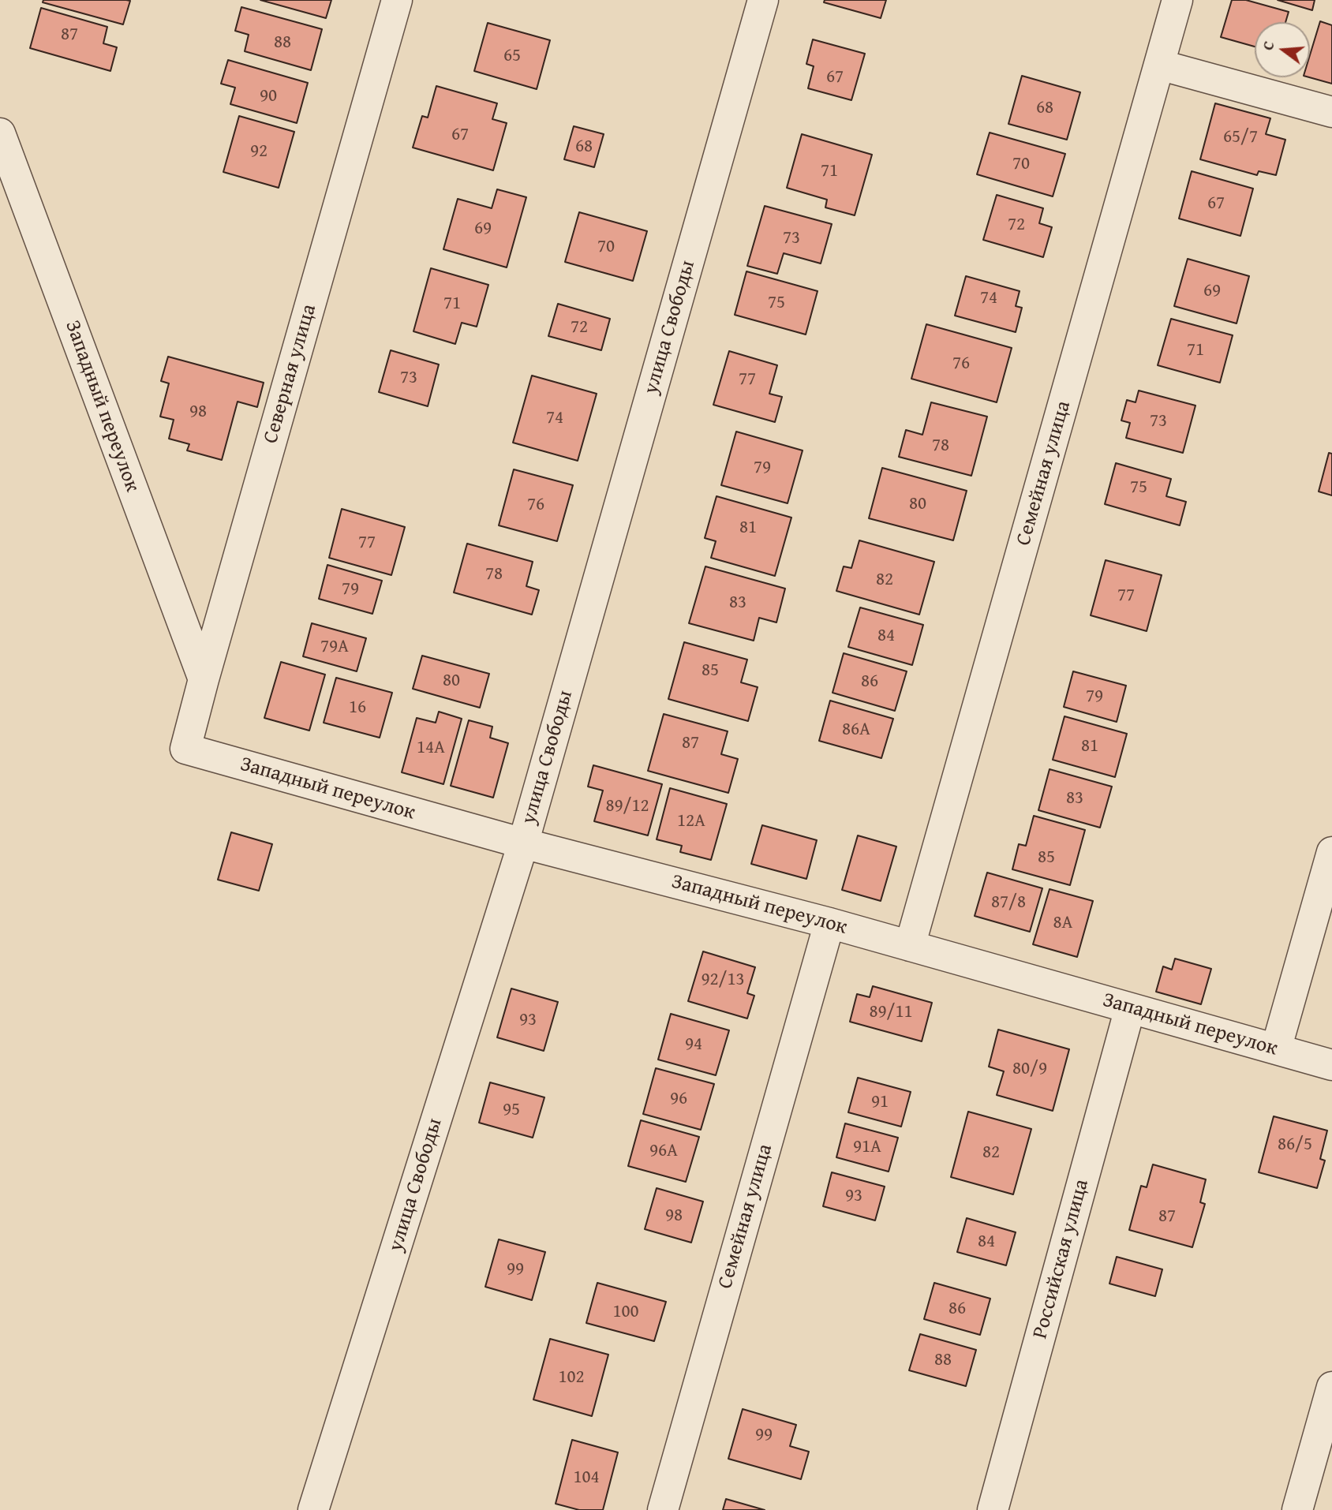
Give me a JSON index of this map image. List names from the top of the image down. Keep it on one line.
{"streets":{"street":["улица Свободы","Северная улица","Западный переулок","Семейная улица","Российская улица"]},"crossings":[["улица Свободы","Западный переулок"],["Северная улица","Западный переулок"],["Западный переулок","Семейная улица"],["Западный переулок","Российская улица"]],"house_numbers":["87","88","65","67","90","68","67","65/7","68","92","70","71","67","72","69","73","70","69","74","75","71","72","71","76","73","77","98","74","73","78","79","75","80","76","81","77","78","82","79","77","83","84","79А","85","80","86","79","16","86А","87","81","14А","83","89/12","12А","85","87/8","8А","92/13","89/11","93","94","80/9","96","91","95","86/5","91А","96А","82","93","98","87","84","99","86","100","88","102","99","104"],"north":"left"}
